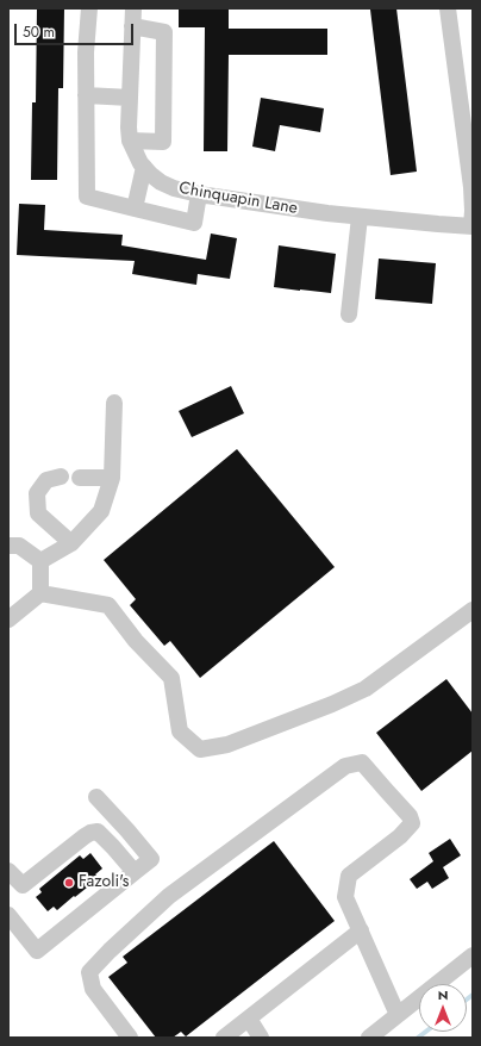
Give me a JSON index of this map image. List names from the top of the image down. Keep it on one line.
{"streets":{"street":["Chinquapin Lane"]},"places":["Fazoli's"],"scale_bar":"50 m","north":"top"}
